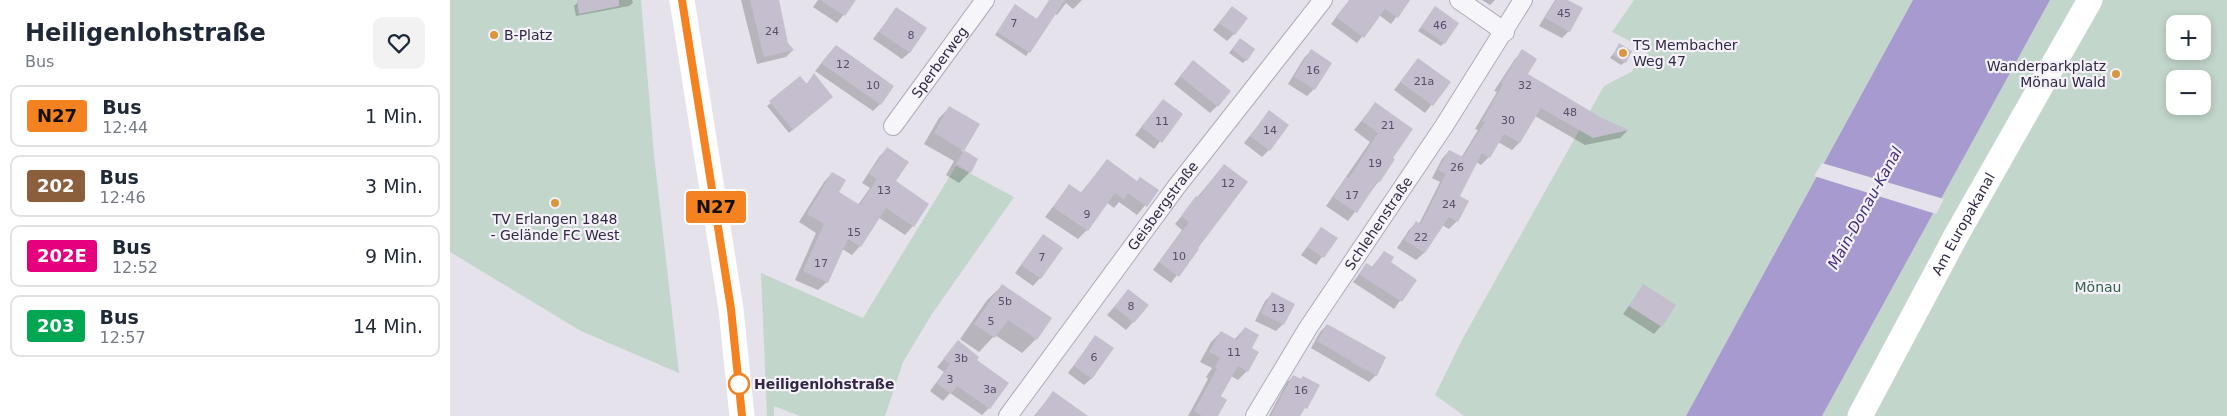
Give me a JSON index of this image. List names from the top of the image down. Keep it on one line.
{"streets":{"main road":["Am Europakanal"],"street":["Sperberweg","Geisbergstraße","Schlehenstraße"]},"water":["Main-Donau-Kanal"],"parks":["Mönau"],"places":["B-Platz","TS Membacher Weg 47","Wanderparkplatz Mönau Wald","TV Erlangen 1848 - Gelände FC West","Heiligenlohstraße"],"lines":["bus line N27"],"house_numbers":["45","7","46","24","8","12","16","21a","10","32","48","30","11","21","14","19","26","12","13","17","24","9","15","22","10","7","17","5b","8","13","5","11","6","3b","3","3a","16"],"page":{"heading":["Heiligenlohstraße","Bus"],"on_map":"N27","map_buttons":["+","−"],"list":[{"mark":"N27","name":"Bus","note":"12:44","value":"1 Min."},{"mark":"202","name":"Bus","note":"12:46","value":"3 Min."},{"mark":"202E","name":"Bus","note":"12:52","value":"9 Min."},{"mark":"203","name":"Bus","note":"12:57","value":"14 Min."}]}}
